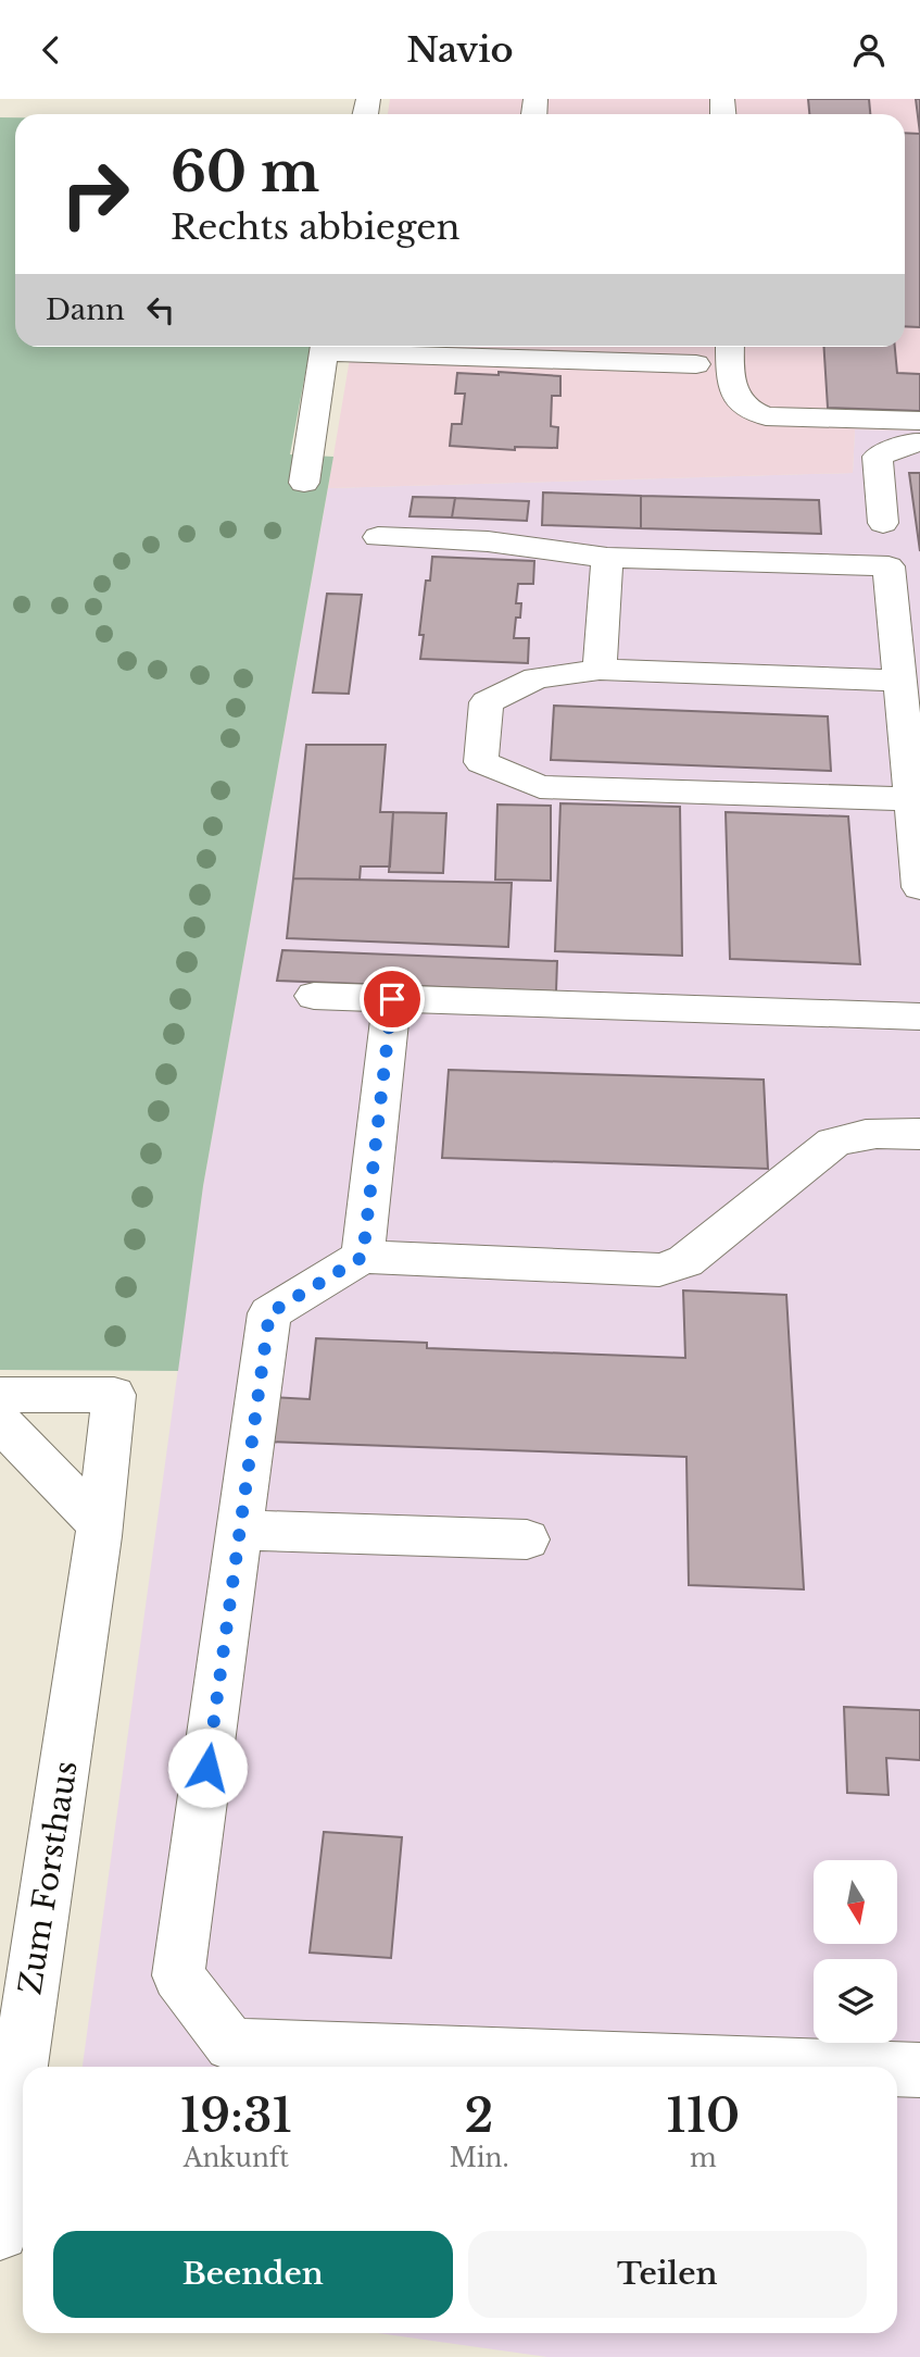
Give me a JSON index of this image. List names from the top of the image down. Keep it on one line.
{"streets":{"street":["Zum Forsthaus"]},"north":"bottom","page":{"header":"Navio","turn":["60 m","Rechts abbiegen"],"then":"Dann","eta":["19:31","Ankunft","2","Min.","110","m"],"buttons":["Beenden","Teilen"]}}
